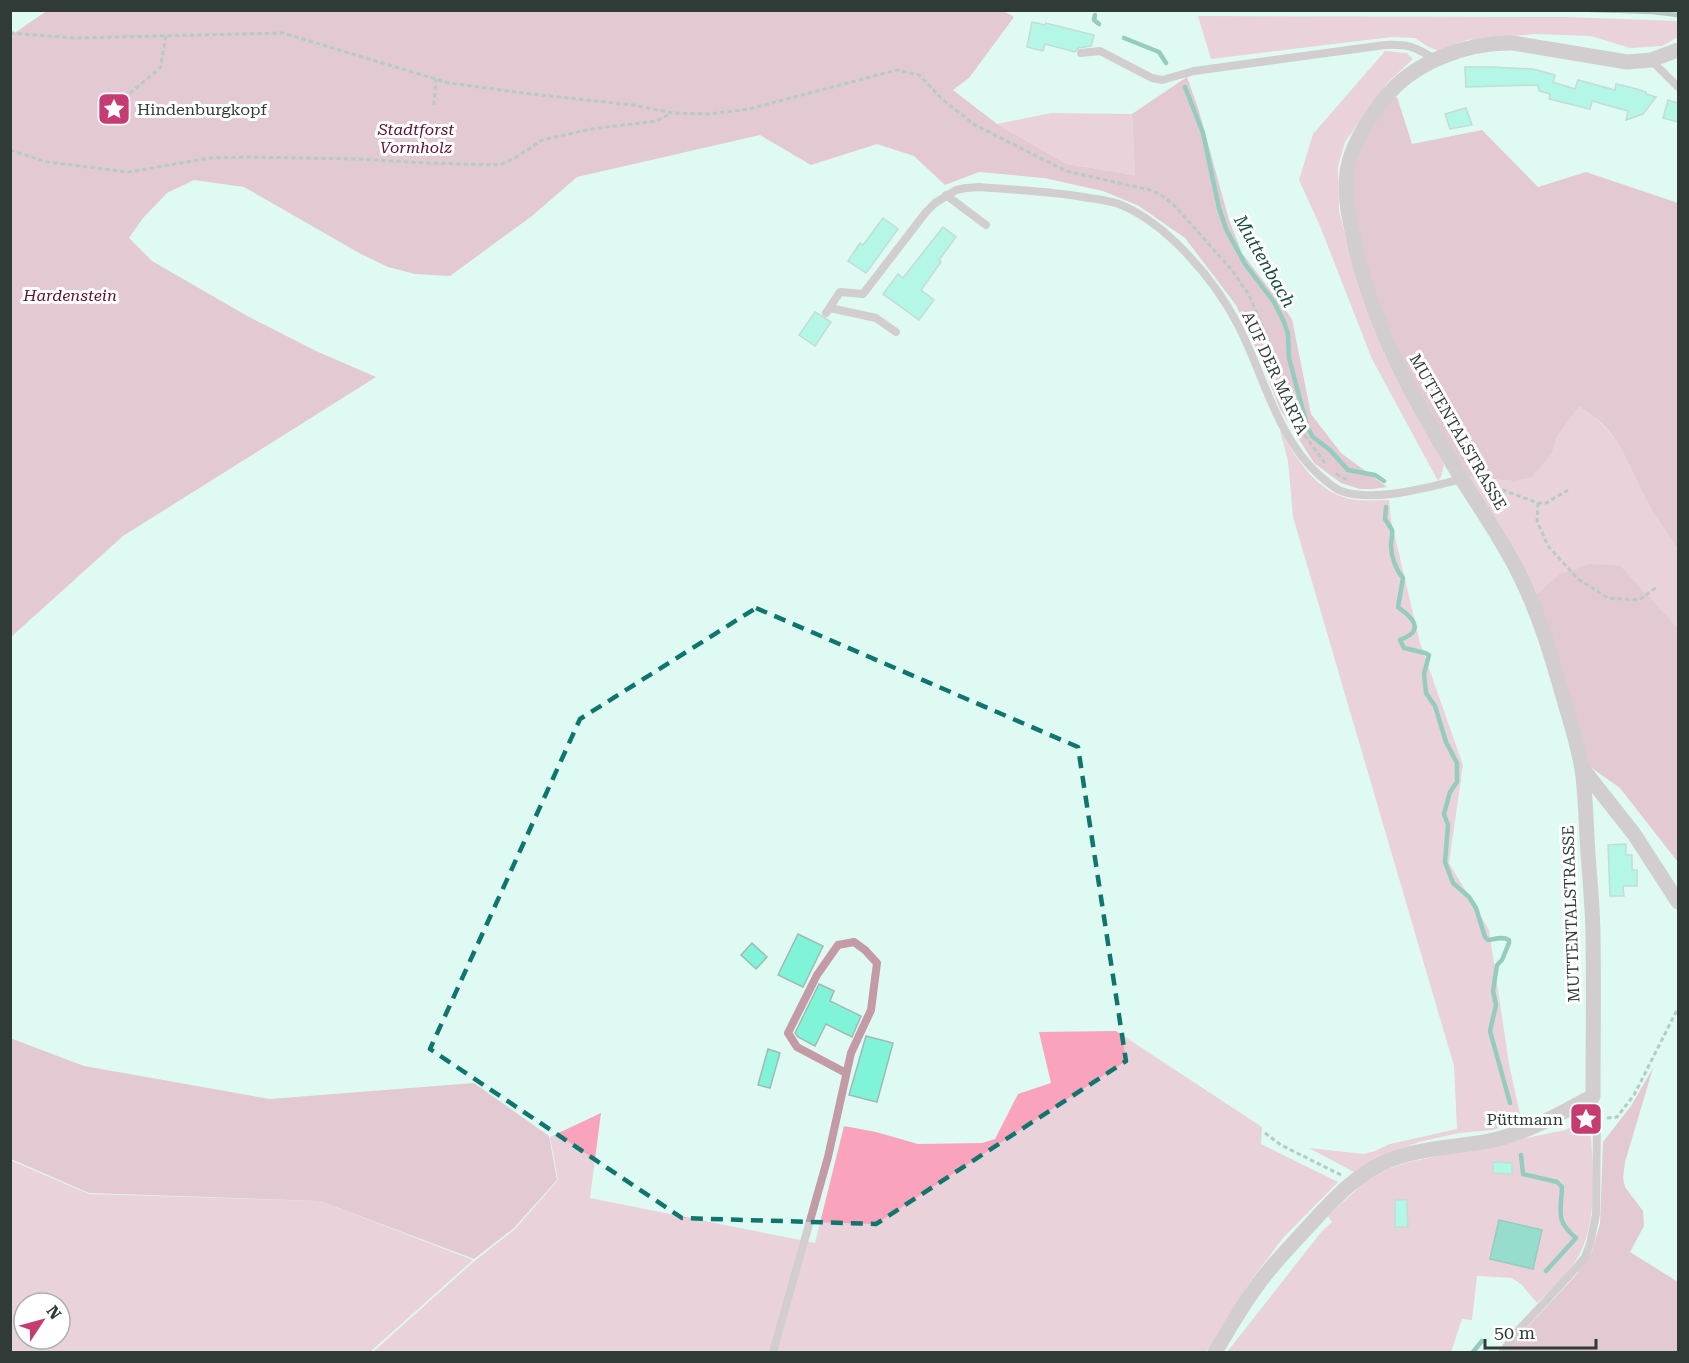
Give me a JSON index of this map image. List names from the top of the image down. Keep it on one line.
{"streets":{"street":["MUTTENTALSTRASSE"],"lane":["AUF DER MARTA"]},"crossings":[["AUF DER MARTA","MUTTENTALSTRASSE"]],"water":["Muttenbach"],"parks":["Stadtforst Vormholz","Hardenstein"],"places":{"place":["Hindenburgkopf","Püttmann"]},"scale_bar":"50 m","north":"top right"}
